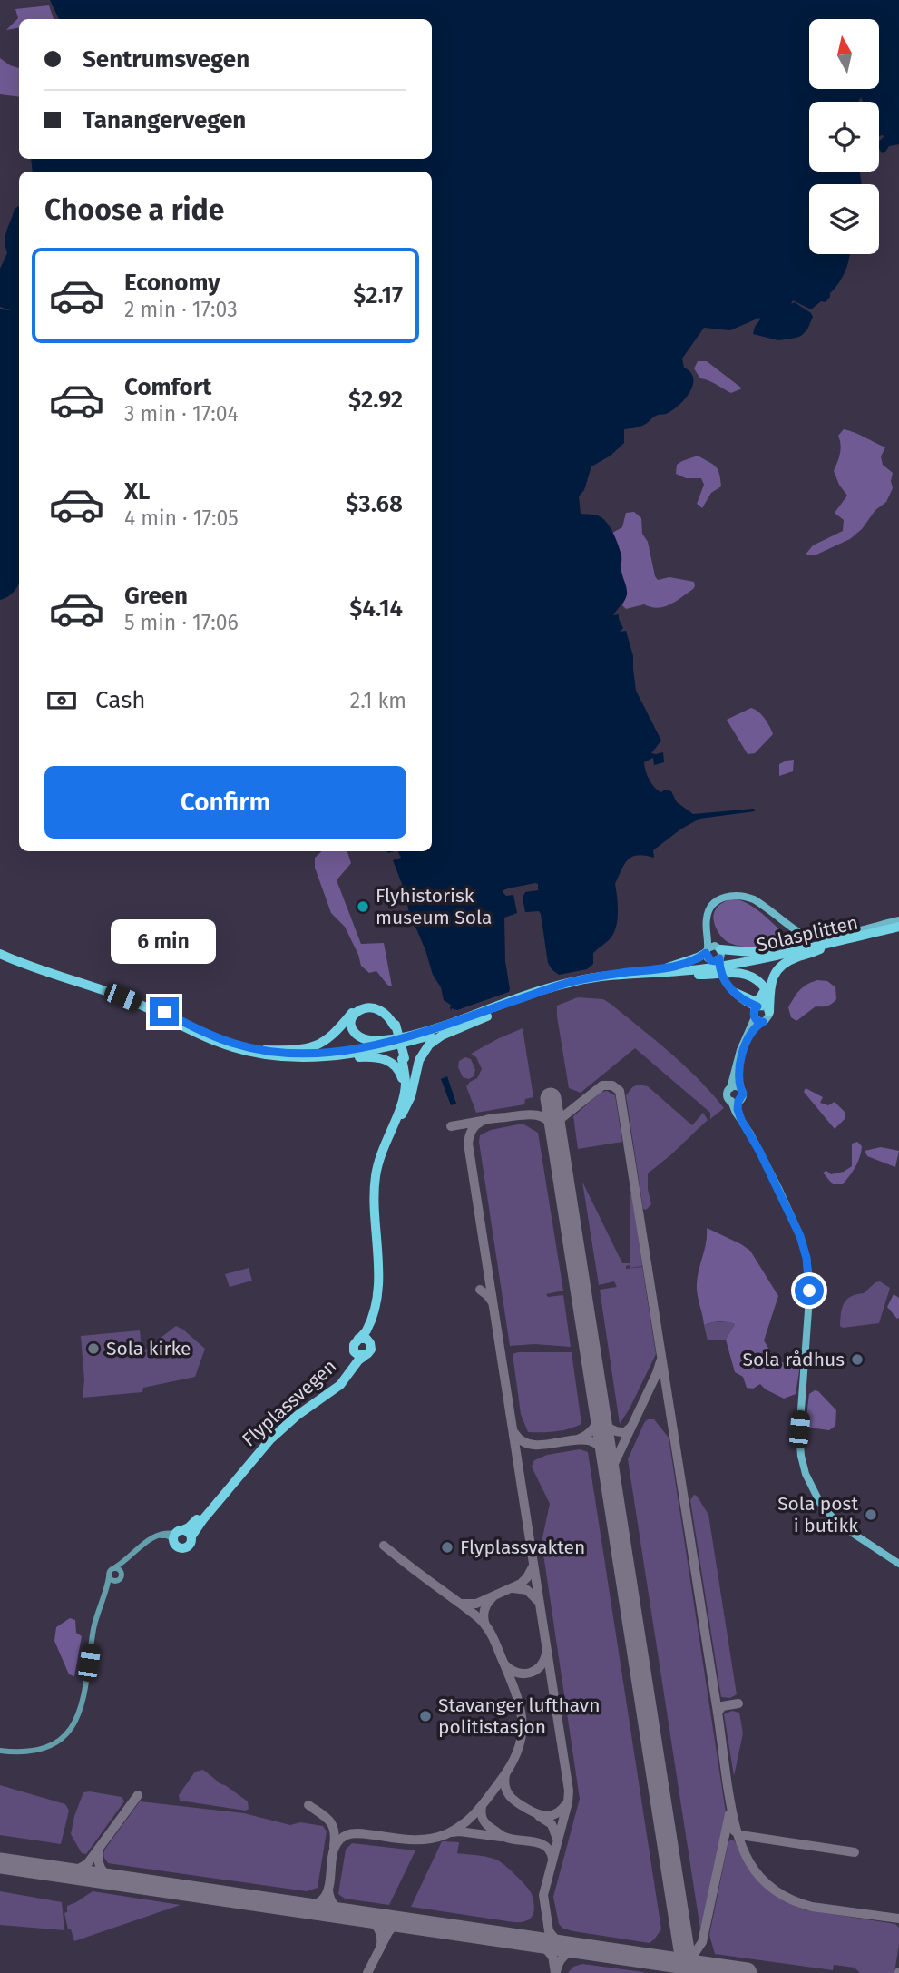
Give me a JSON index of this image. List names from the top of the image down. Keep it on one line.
{"streets":{"highway":["Solasplitten","Flyplassvegen"]},"places":["Flyhistorisk museum Sola","Sola kirke","Sola rådhus","Sola post i butikk","Flyplassvakten","Stavanger lufthavn politistasjon"],"north":"top","page":{"banner":["Sentrumsvegen","Tanangervegen"],"heading":"Choose a ride","list":[{"name":"Economy","note":"2 min · 17:03","value":"$2.17"},{"name":"Comfort","note":"3 min · 17:04","value":"$2.92"},{"name":"XL","note":"4 min · 17:05","value":"$3.68"},{"name":"Green","note":"5 min · 17:06","value":"$4.14"}],"pay":["Cash","2.1 km"],"buttons":"Confirm","bubble":"6 min"}}
